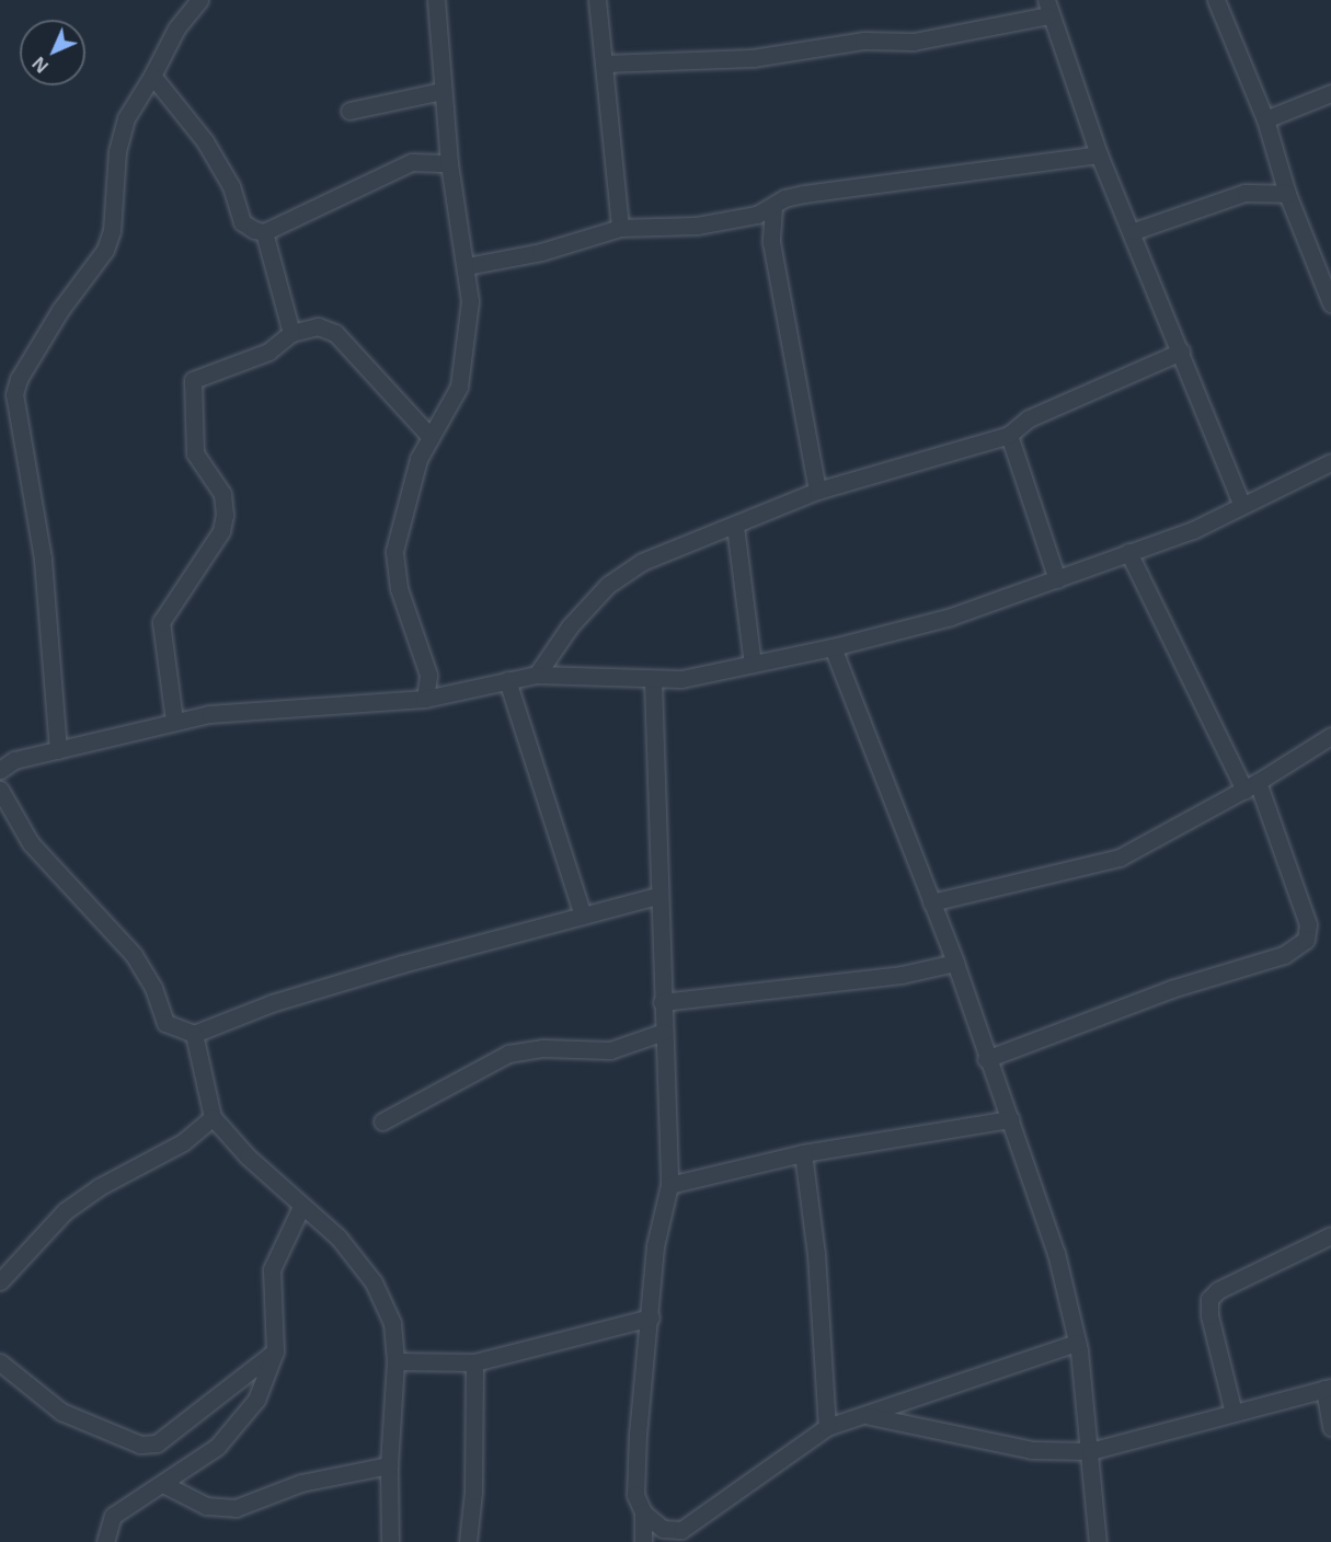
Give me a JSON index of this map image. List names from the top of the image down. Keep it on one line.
{"north":"bottom left"}
